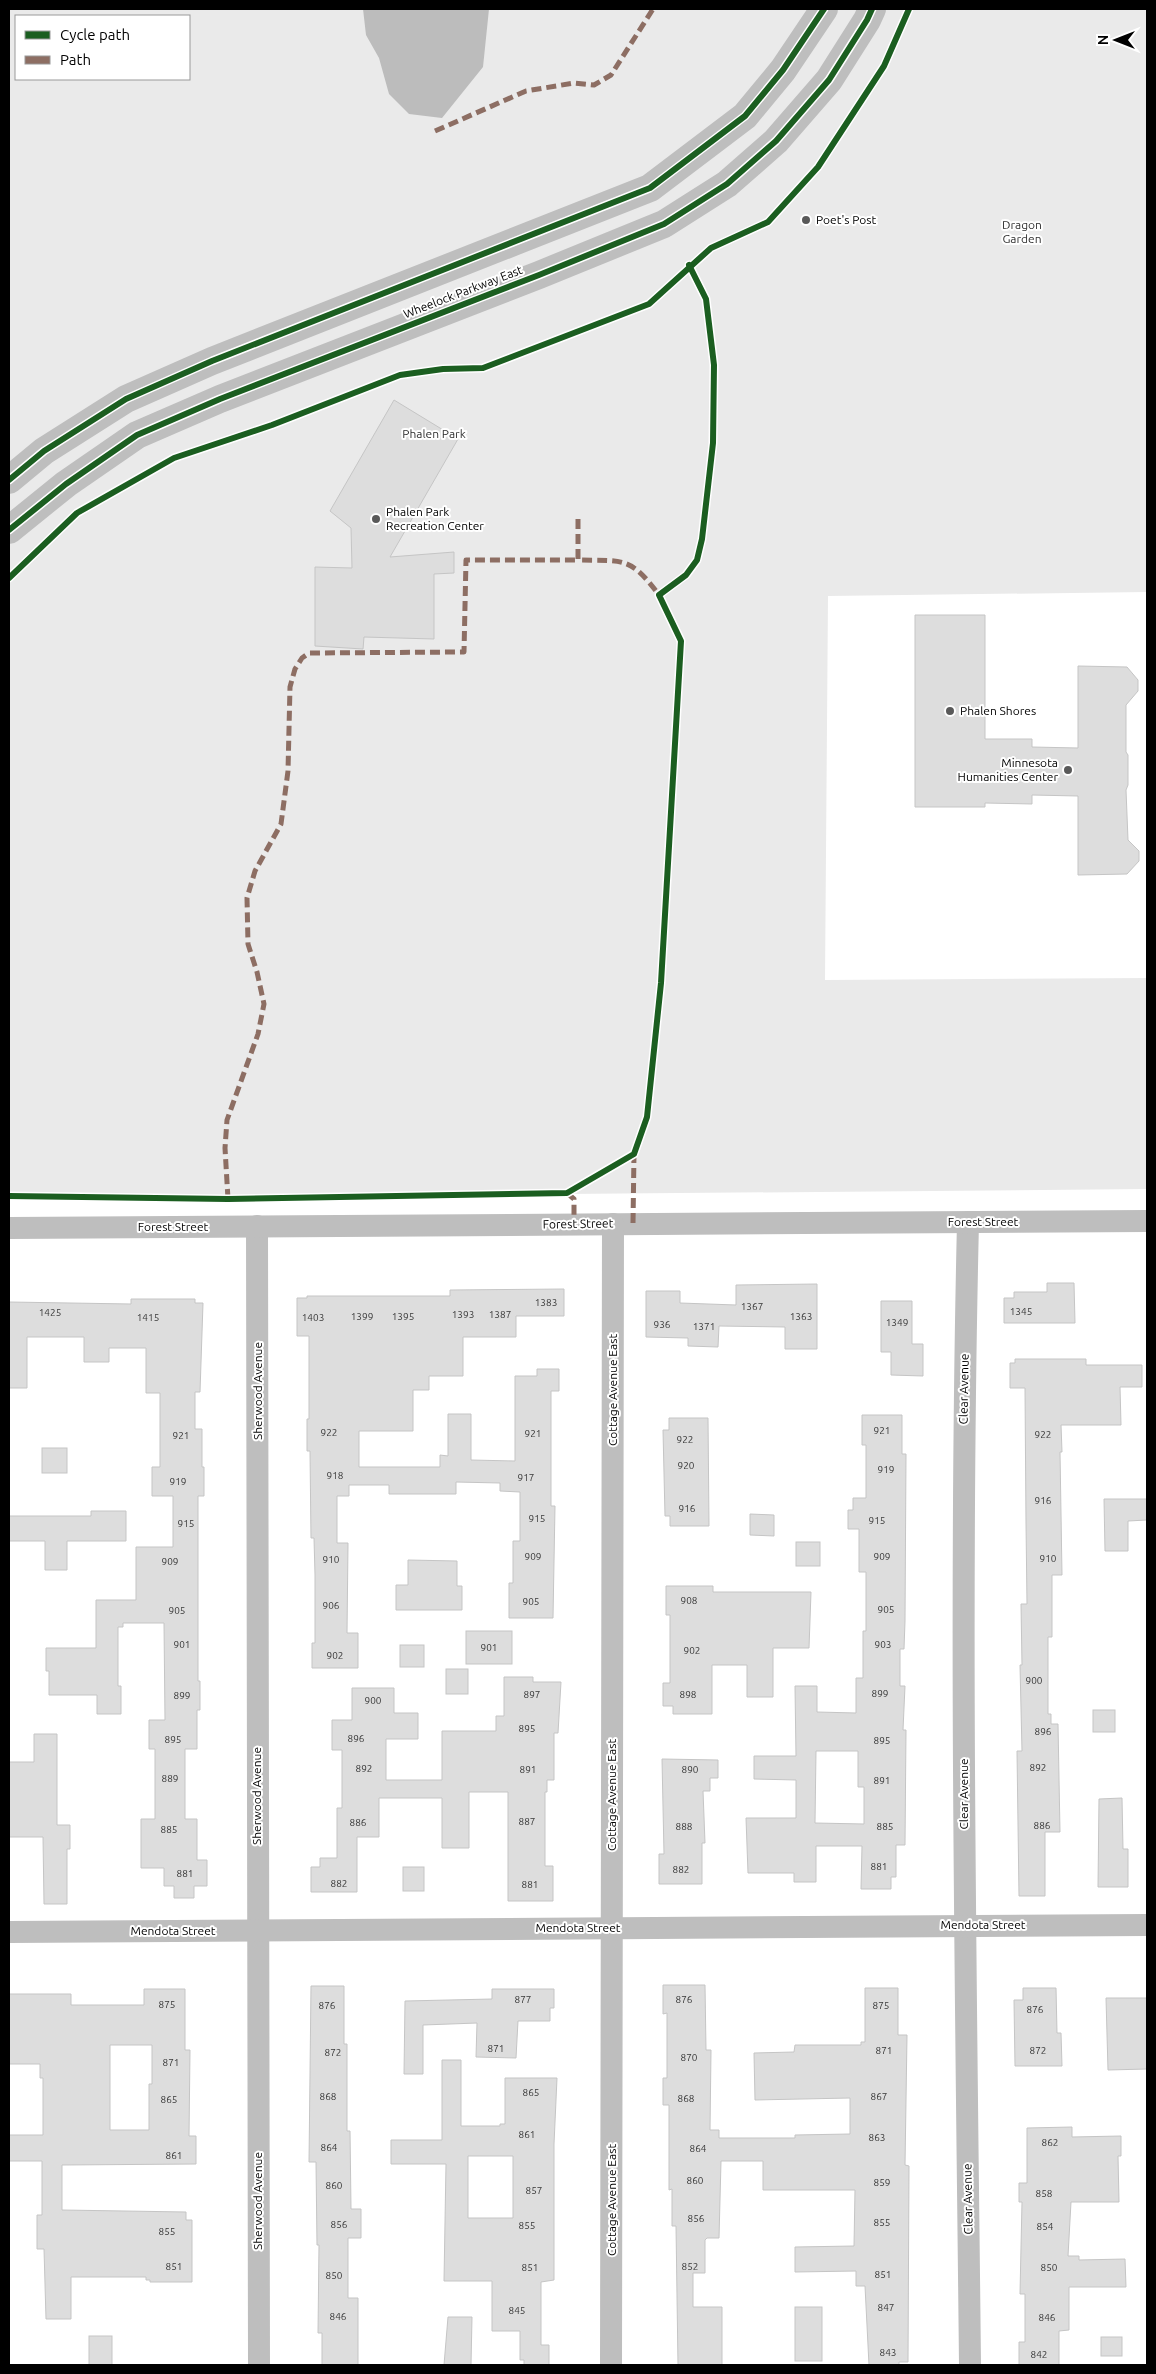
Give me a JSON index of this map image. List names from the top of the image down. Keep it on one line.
{"streets":{"street":["Wheelock Parkway East","Forest Street","Clear Avenue","Cottage Avenue East","Sherwood Avenue","Mendota Street"]},"crossings":[["Forest Street","Clear Avenue"],["Forest Street","Cottage Avenue East"],["Forest Street","Sherwood Avenue"],["Clear Avenue","Mendota Street"],["Cottage Avenue East","Mendota Street"],["Sherwood Avenue","Mendota Street"]],"parks":["Dragon Garden","Phalen Park"],"places":["Poet's Post","Phalen Park Recreation Center","Phalen Shores","Minnesota Humanities Center"],"house_numbers":["1383","1367","1345","1425","1393","1387","1399","1395","1363","1415","1403","1349","936","1371","921","922","921","922","921","922","920","919","918","917","919","916","916","915","915","915","909","909","910","910","909","908","905","906","905","905","901","903","901","902","902","900","899","897","898","899","900","895","896","896","895","895","892","892","891","890","889","891","887","886","886","888","885","885","881","882","881","882","881","877","876","875","876","875","876","871","871","872","872","870","871","865","868","867","868","865","861","863","862","864","864","861","860","859","860","857","858","856","855","856","855","854","855","851","852","851","850","851","850","847","845","846","846","843","842"],"legend":["Cycle path","Path"],"north":"left"}
